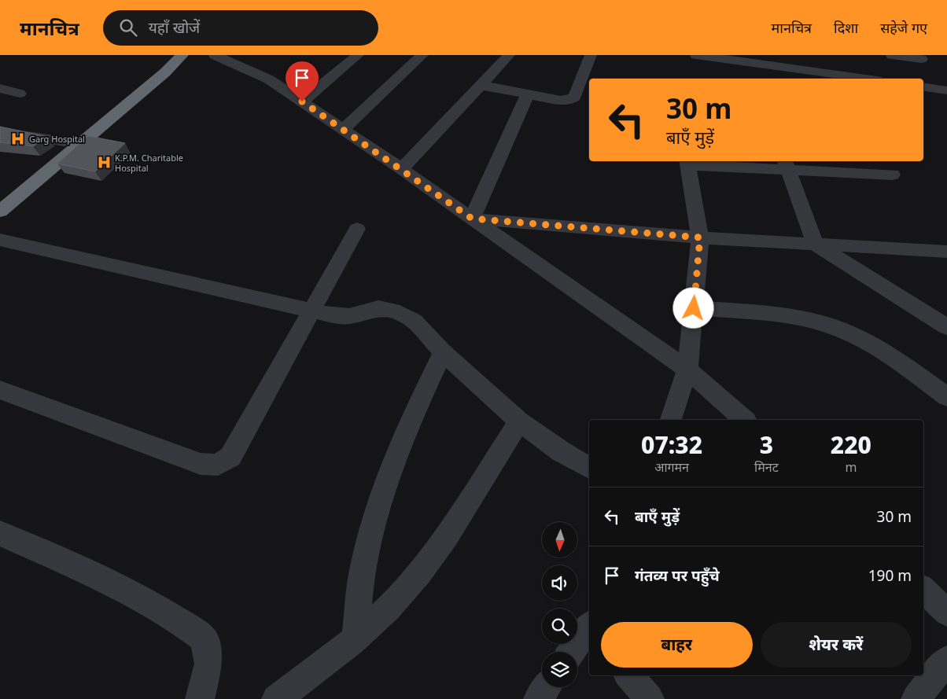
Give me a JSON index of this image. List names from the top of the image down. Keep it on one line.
{"places":{"hospital":["Garg Hospital","K.P.M. Charitable Hospital"]},"north":"bottom","page":{"header":"मानचित्र","search":"यहाँ खोजें","nav":["मानचित्र","दिशा","सहेजे गए"],"turn":["30 m","बाएँ मुड़ें"],"eta":["07:32","आगमन","3","मिनट","220","m"],"list":[{"name":"बाएँ मुड़ें","value":"30 m"},{"name":"गंतव्य पर पहुँचे","value":"190 m"}],"buttons":["बाहर","शेयर करें"]}}
